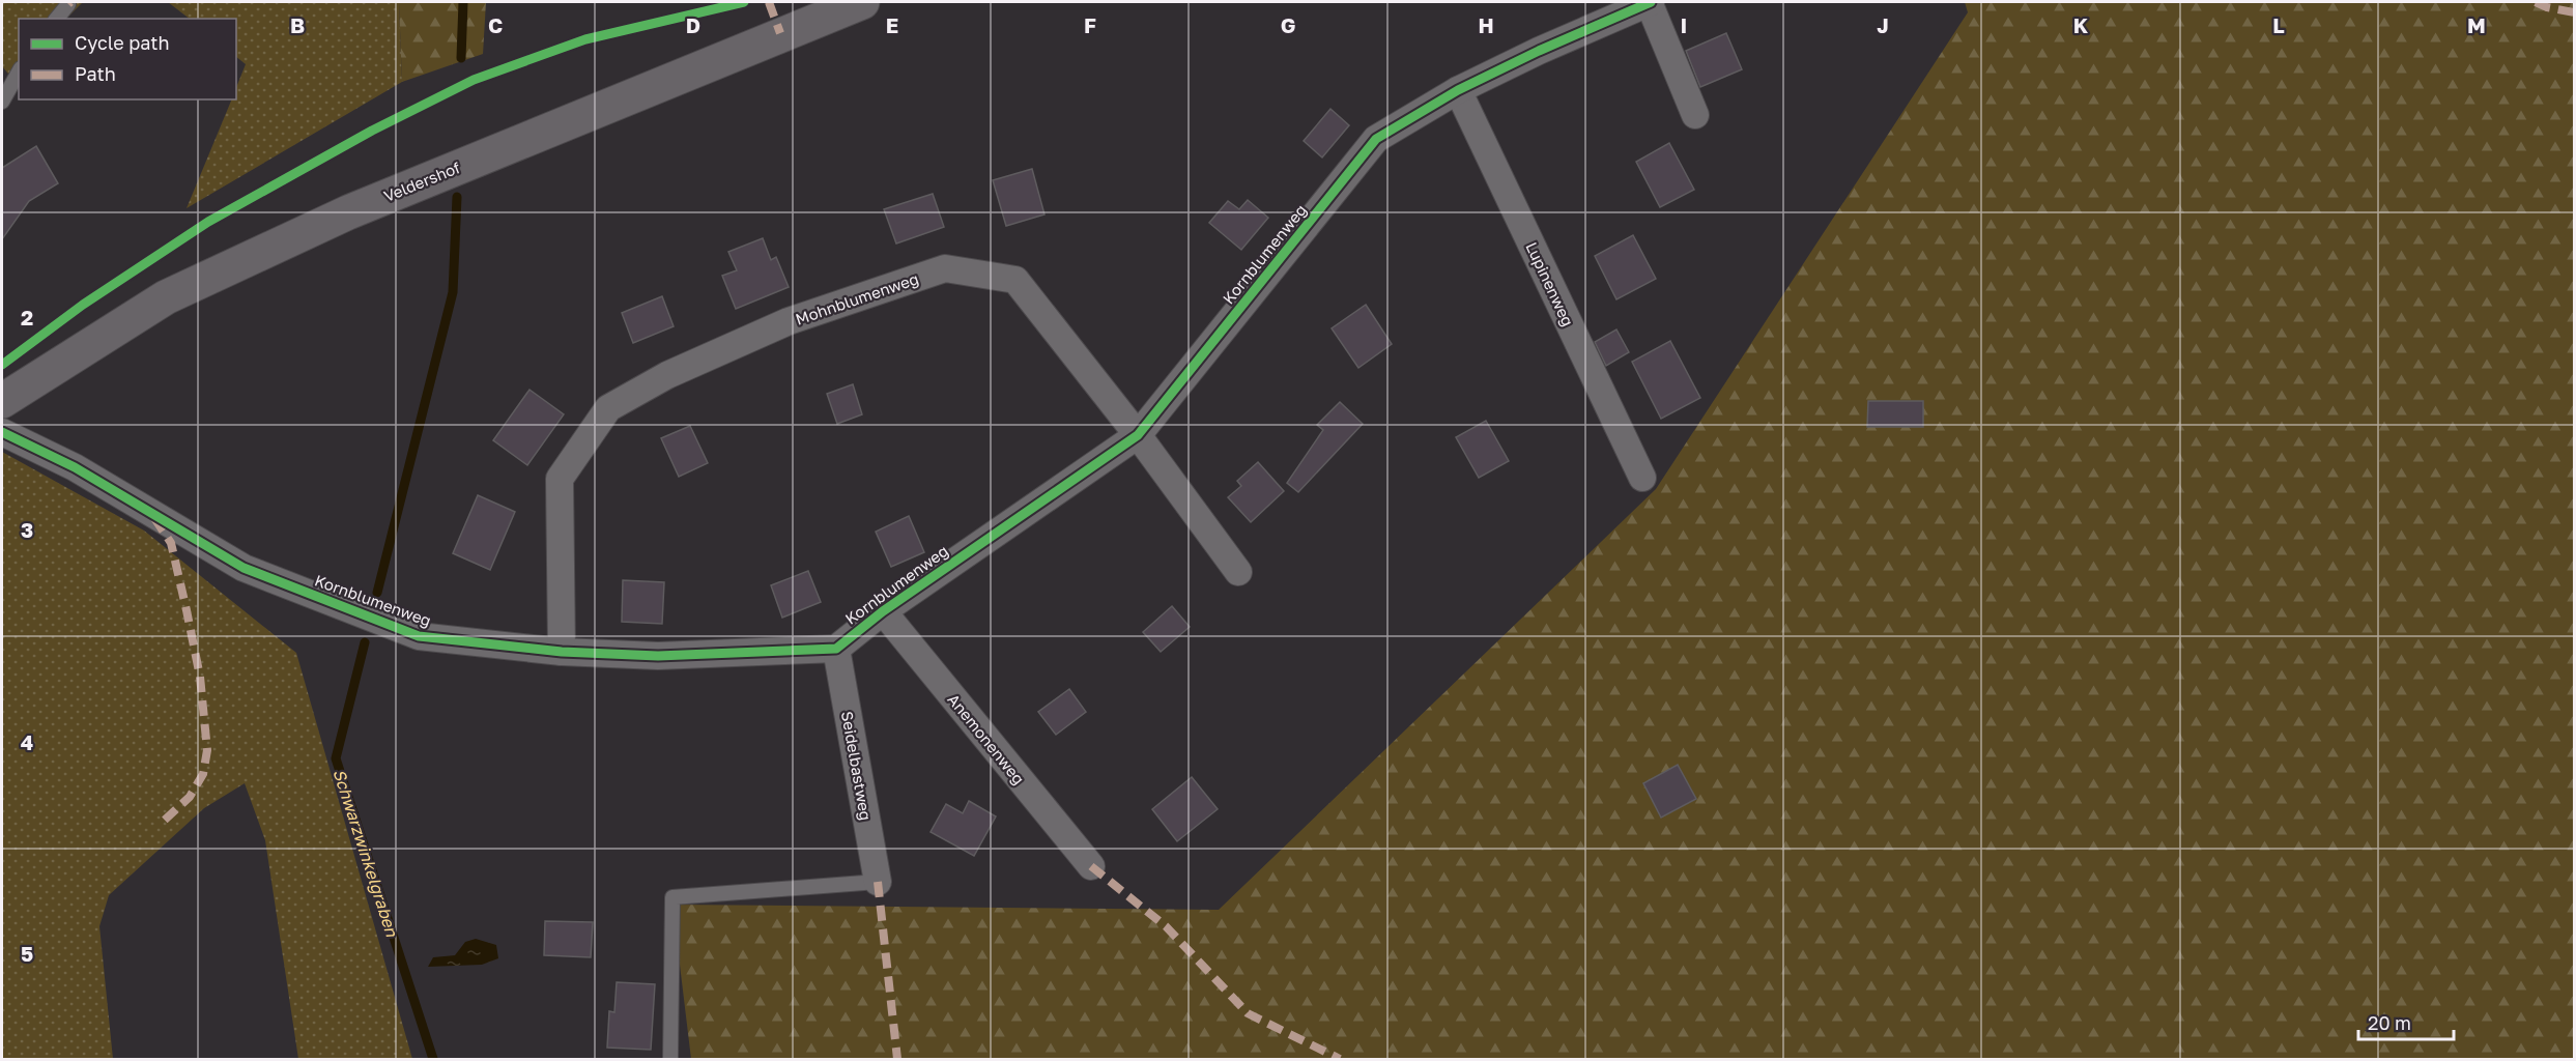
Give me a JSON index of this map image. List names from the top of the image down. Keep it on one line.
{"streets":{"main road":["Veldershof"],"street":["Kornblumenweg","Lupinenweg","Mohnblumenweg","Anemonenweg","Seidelbastweg"]},"crossings":[["Kornblumenweg","Lupinenweg"],["Kornblumenweg","Mohnblumenweg"],["Kornblumenweg","Anemonenweg"],["Kornblumenweg","Seidelbastweg"]],"water":["Schwarzwinkelgraben"],"legend":["Cycle path","Path"],"scale_bar":"20 m","grid":{"columns":["B","C","D","E","F","G","H","I","J","K","L","M"],"rows":["2","3","4","5"]}}
